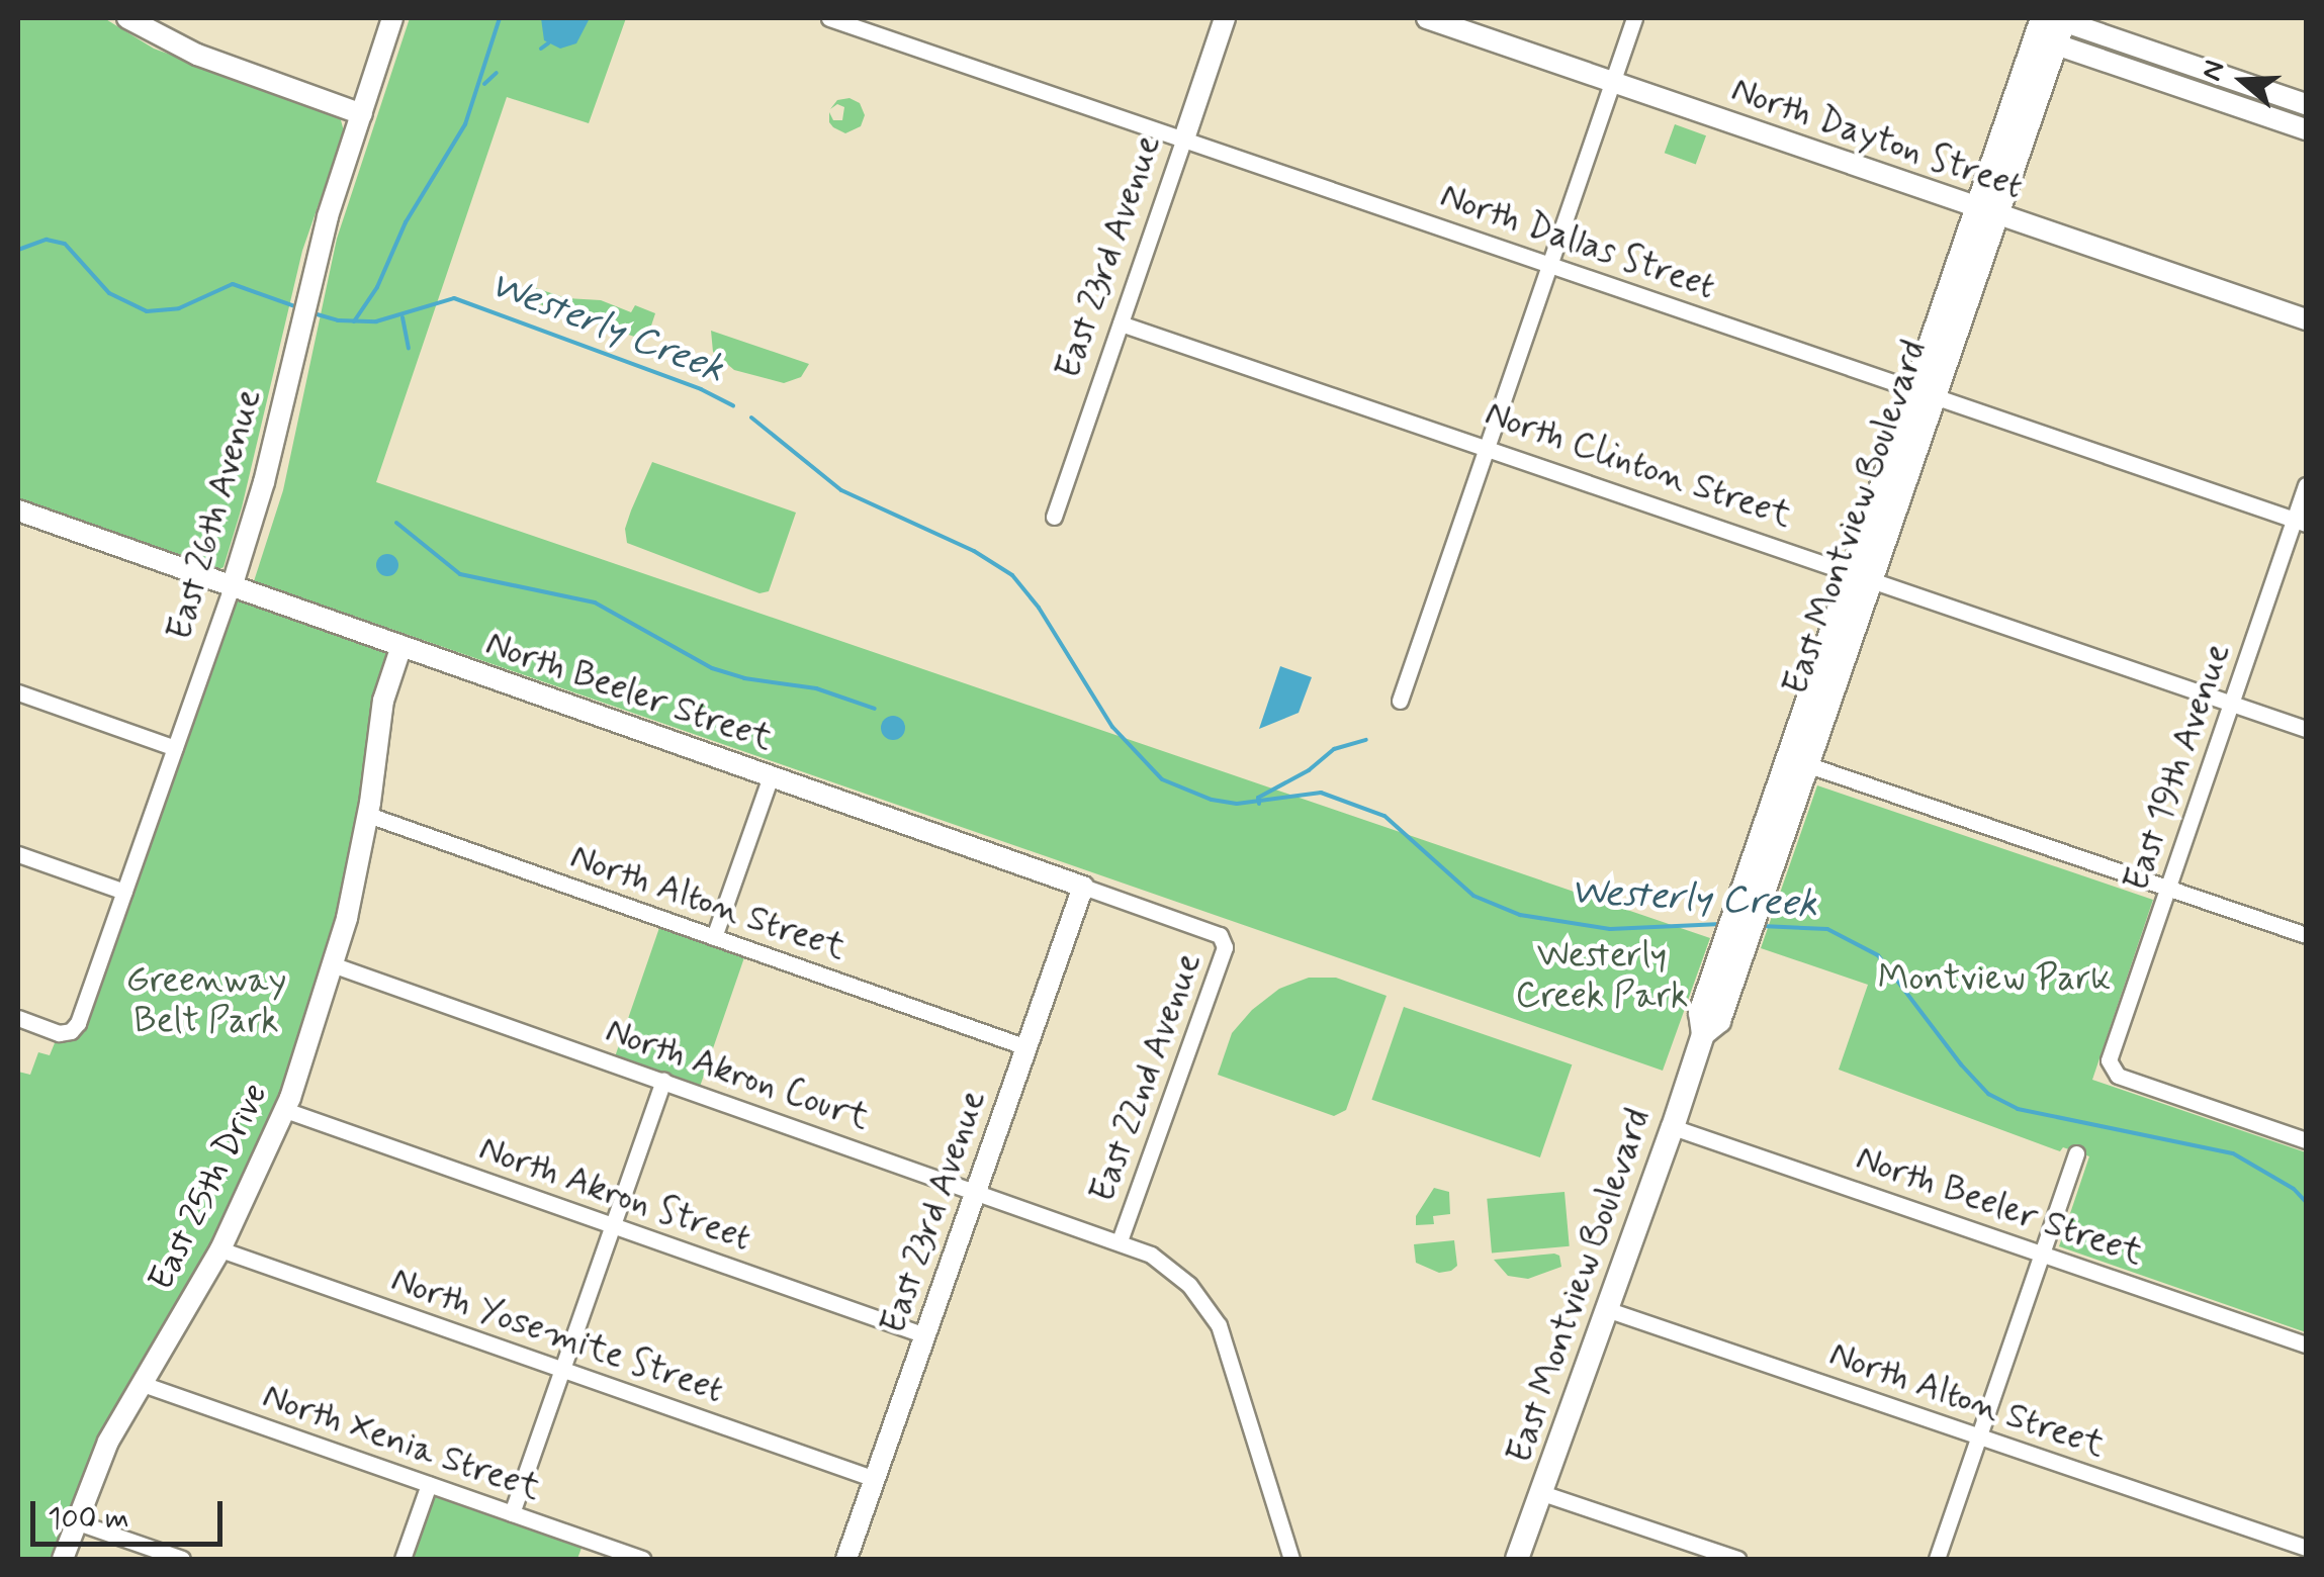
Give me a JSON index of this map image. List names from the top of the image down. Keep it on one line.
{"streets":{"main road":["East Montview Boulevard"],"street":["North Dayton Street","North Dallas Street","East 23rd Avenue","North Clinton Street","East 26th Avenue","North Beeler Street","East 19th Avenue","North Alton Street","North Akron Court","East 22nd Avenue","East 25th Drive","North Akron Street","North Yosemite Street","North Xenia Street"]},"crossings":[["North Dayton Street","East Montview Boulevard"],["North Dallas Street","East 23rd Avenue"],["North Dallas Street","East Montview Boulevard"],["North Dallas Street","East 19th Avenue"],["East 23rd Avenue","North Clinton Street"],["East 23rd Avenue","North Beeler Street"],["East 23rd Avenue","North Alton Street"],["East 23rd Avenue","North Akron Court"],["East 23rd Avenue","North Akron Street"],["East 23rd Avenue","North Yosemite Street"],["North Clinton Street","East Montview Boulevard"],["North Clinton Street","East 19th Avenue"],["East 26th Avenue","North Beeler Street"],["East Montview Boulevard","North Beeler Street"],["East Montview Boulevard","North Alton Street"],["North Beeler Street","East 22nd Avenue"],["North Beeler Street","East 25th Drive"],["North Alton Street","East 25th Drive"],["North Akron Court","East 22nd Avenue"],["North Akron Court","East 25th Drive"],["East 25th Drive","North Akron Street"],["East 25th Drive","North Yosemite Street"],["East 25th Drive","North Xenia Street"]],"water":["Westerly Creek"],"parks":["Westerly Creek Park","Montview Park","Greenway Belt Park"],"scale_bar":"100 m","north":"left"}
